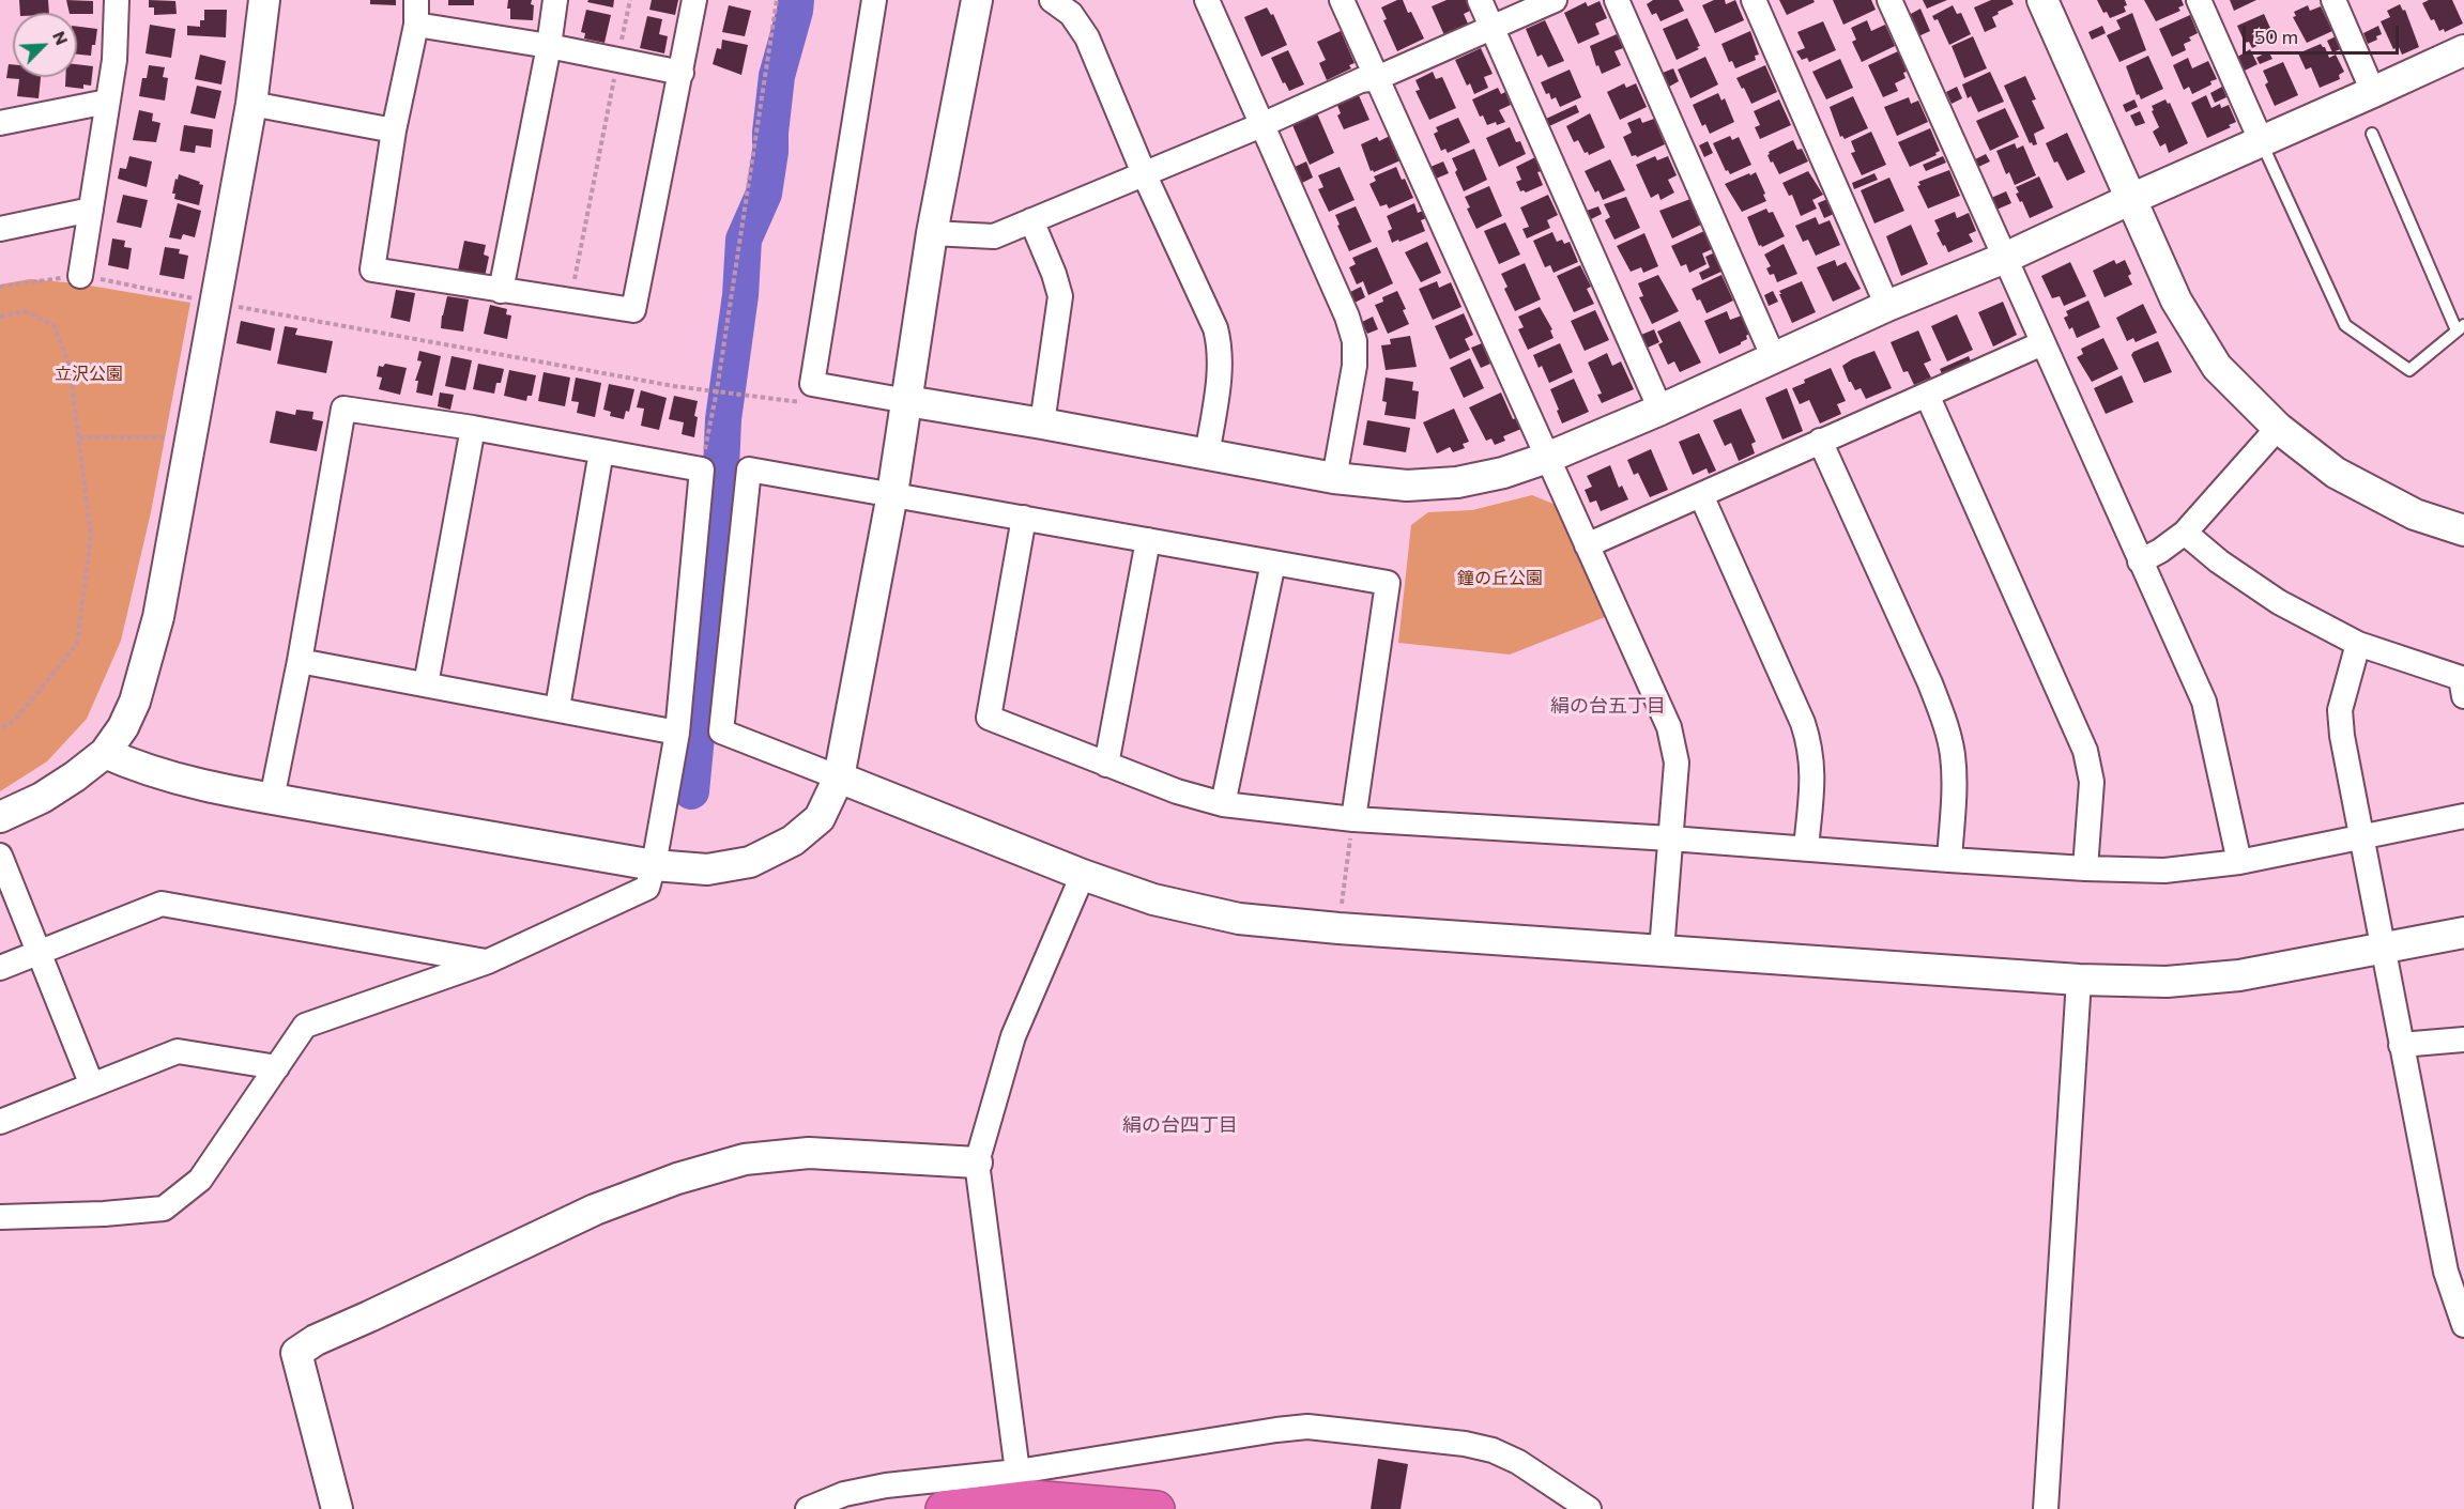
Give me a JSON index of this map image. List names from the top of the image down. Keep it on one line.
{"districts":["絹の台五丁目","絹の台四丁目"],"parks":["立沢公園","鐘の丘公園"],"scale_bar":"50 m","north":"top right"}
